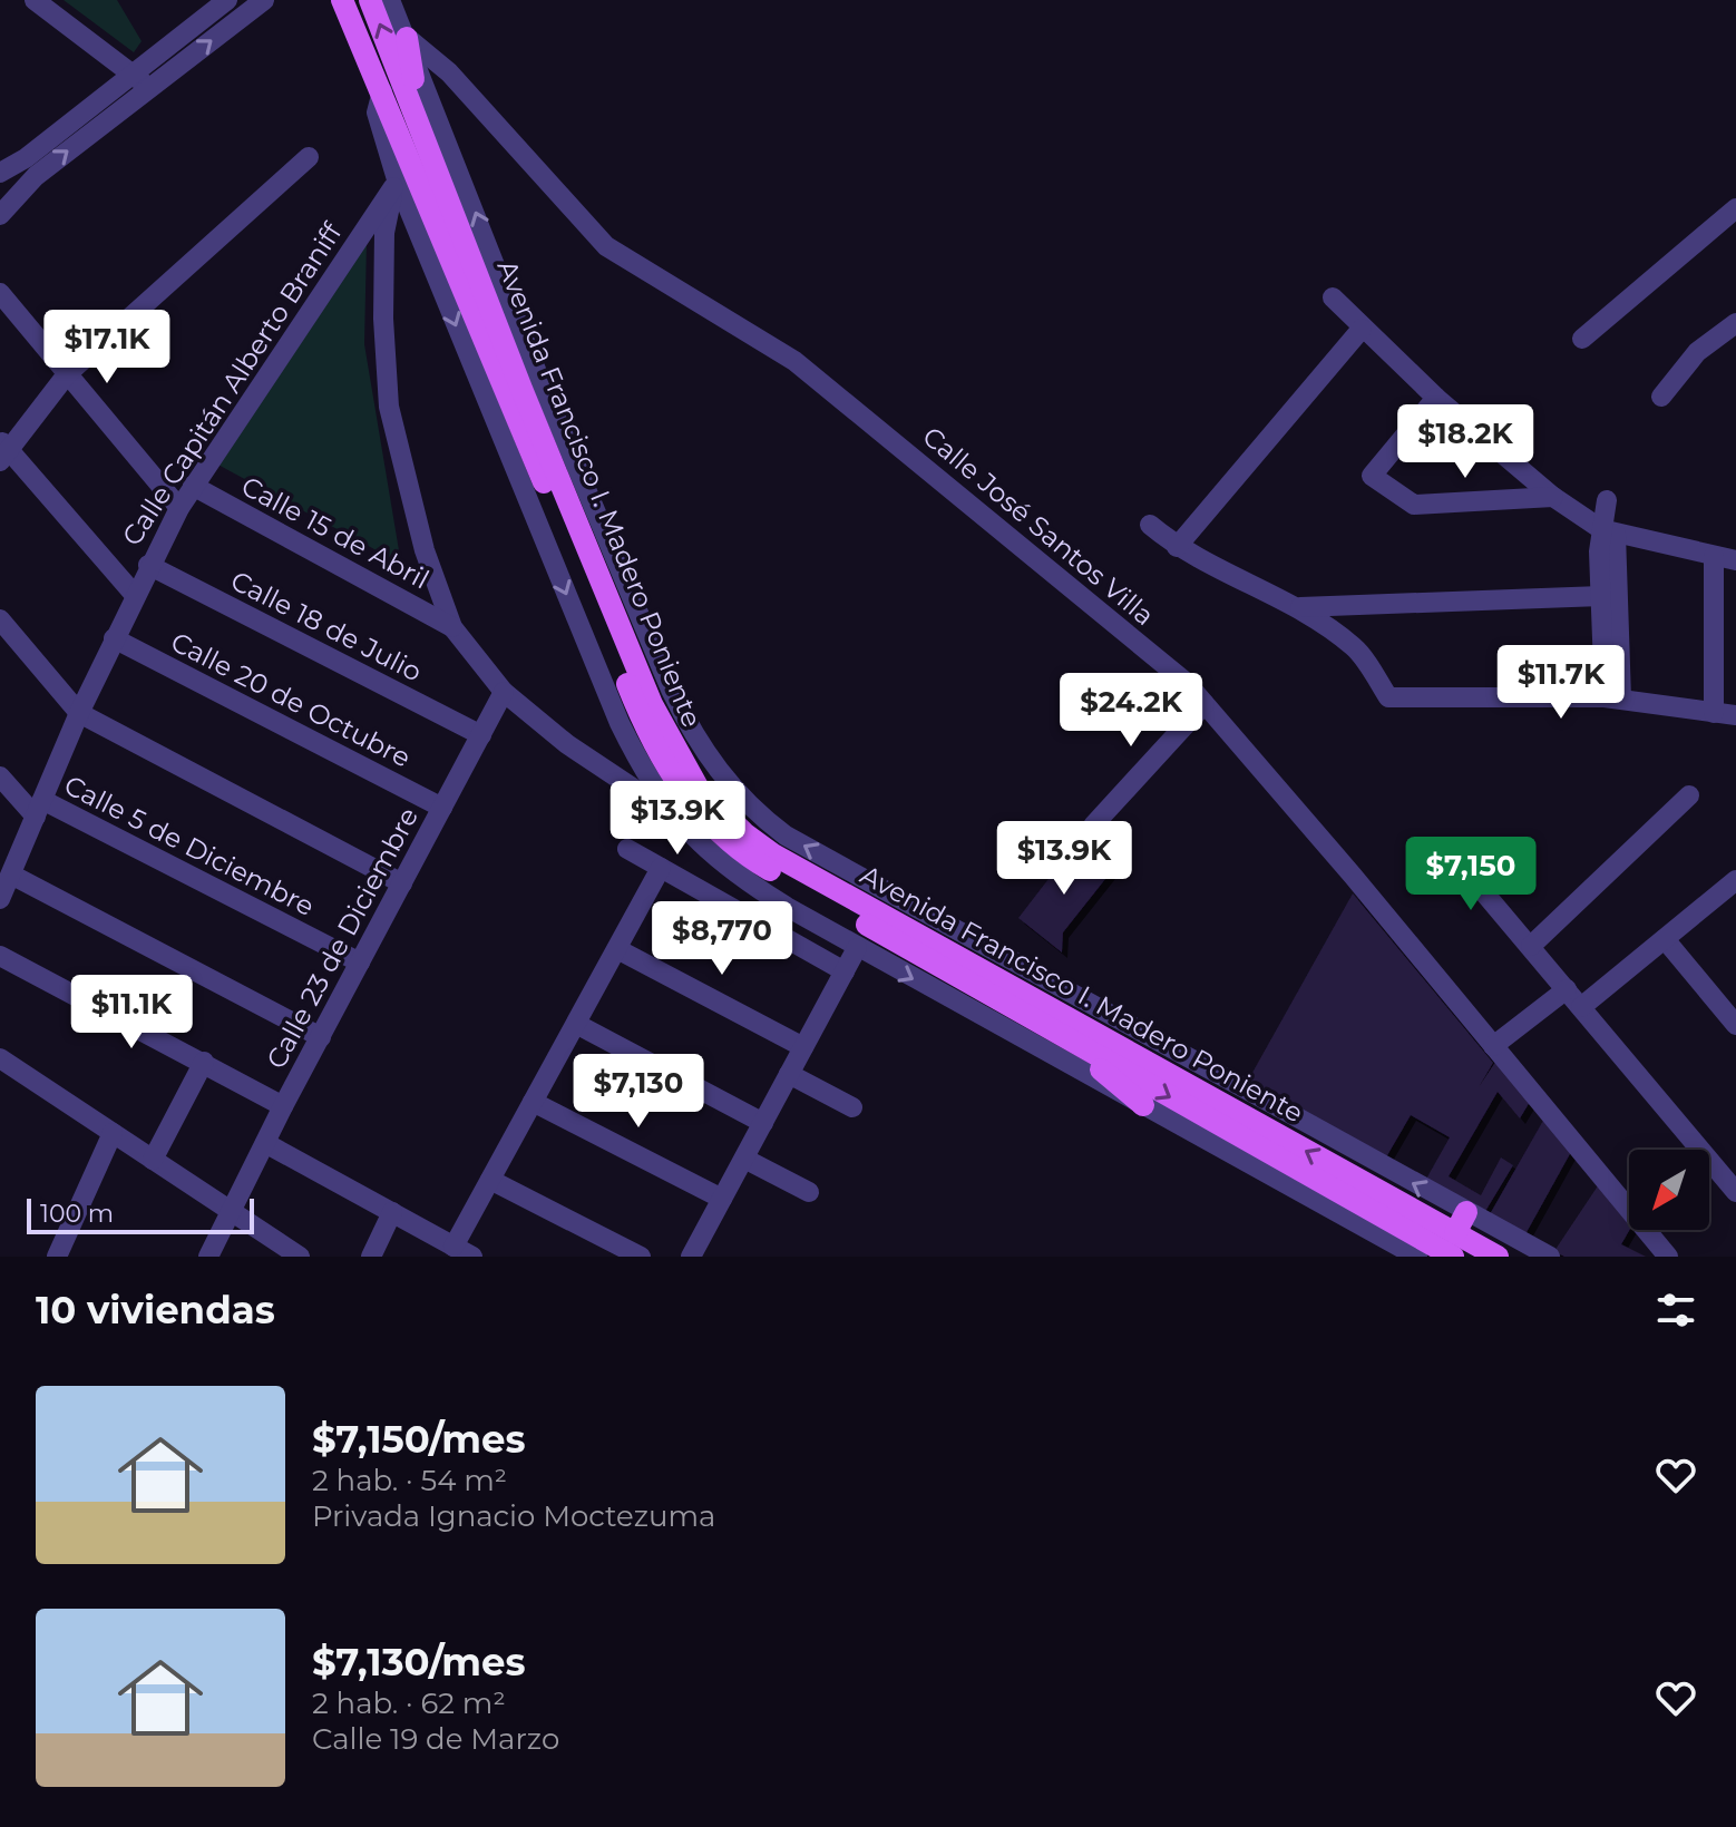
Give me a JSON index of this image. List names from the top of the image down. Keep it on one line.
{"streets":{"main road":["Avenida Francisco I. Madero Poniente"],"street":["Calle Capitán Alberto Braniff","Calle José Santos Villa","Calle 15 de Abril","Calle 18 de Julio","Calle 20 de Octubre","Calle 5 de Diciembre","Calle 23 de Diciembre"]},"crossings":[["Calle Capitán Alberto Braniff","Avenida Francisco I. Madero Poniente"],["Calle Capitán Alberto Braniff","Calle 15 de Abril"],["Calle Capitán Alberto Braniff","Calle 18 de Julio"],["Calle Capitán Alberto Braniff","Calle 20 de Octubre"],["Calle Capitán Alberto Braniff","Calle 5 de Diciembre"],["Calle 18 de Julio","Calle 23 de Diciembre"],["Calle 20 de Octubre","Calle 23 de Diciembre"],["Calle 5 de Diciembre","Calle 23 de Diciembre"]],"scale_bar":"100 m","north":"bottom left","page":{"price":["$17.1K","$18.2K","$11.7K","$24.2K","$13.9K","$13.9K","$7,150","$8,770","$11.1K","$7,130"],"scale":"100 m","heading":"10 viviendas","list":[{"name":"$7,150/mes","note":"2 hab. · 54 m² · Privada Ignacio Moctezuma"},{"name":"$7,130/mes","note":"2 hab. · 62 m² · Calle 19 de Marzo"}]}}
